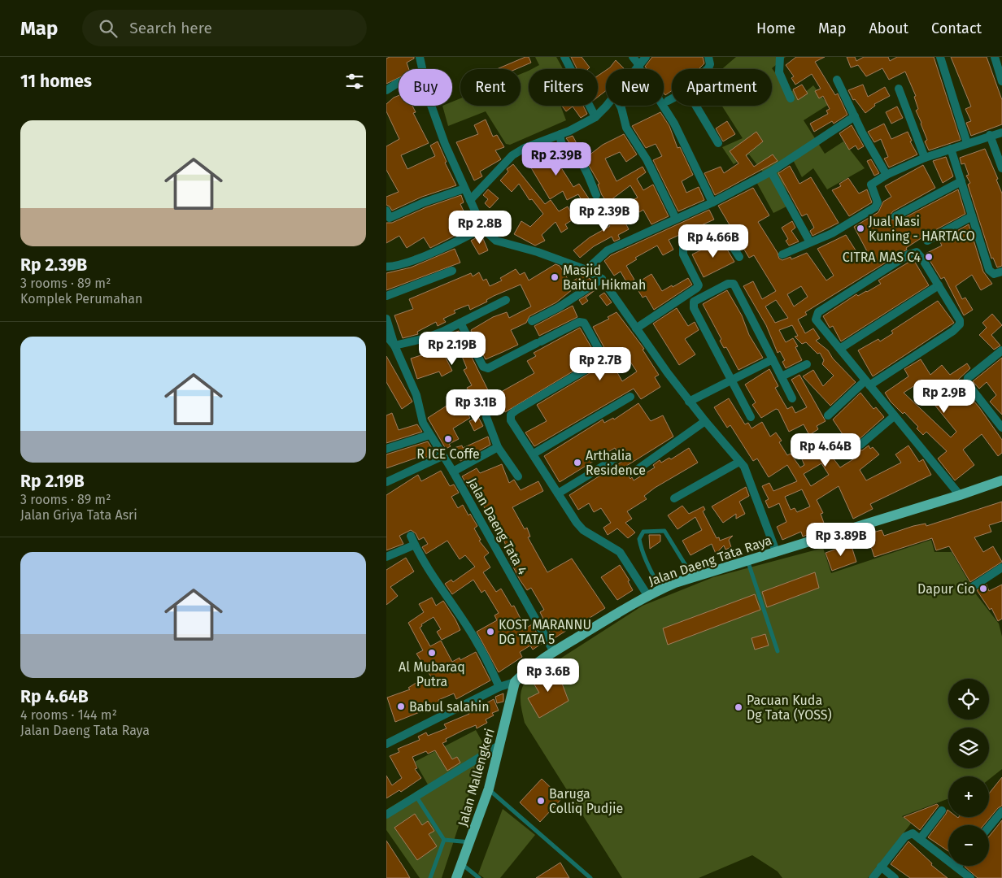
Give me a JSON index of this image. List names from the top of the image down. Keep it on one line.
{"streets":{"main road":["Jalan Daeng Tata Raya","Jalan Mallengkeri"],"street":["Jalan Daeng Tata 4"]},"crossings":[["Jalan Daeng Tata 4","Jalan Daeng Tata Raya"],["Jalan Daeng Tata Raya","Jalan Mallengkeri"]],"places":["Jual Nasi Kuning - HARTACO","CITRA MAS C4","Masjid Baitul Hikmah","R ICE Coffe","Arthalia Residence","Dapur Cio","KOST MARANNU DG TATA 5","Al Mubaraq Putra","Babul salahin","Pacuan Kuda Dg Tata (YOSS)","Baruga Colliq Pudjie"],"page":{"header":"Map","search":"Search here","nav":["Home","Map","About","Contact"],"heading":"11 homes","chip":["Buy","Rent","Filters","New","Apartment"],"list":[{"name":"Rp 2.39B","note":"3 rooms · 89 m² · Komplek Perumahan"},{"name":"Rp 2.19B","note":"3 rooms · 89 m² · Jalan Griya Tata Asri"},{"name":"Rp 4.64B","note":"4 rooms · 144 m² · Jalan Daeng Tata Raya"}],"price":["Rp 2.39B","Rp 2.39B","Rp 2.8B","Rp 4.66B","Rp 2.19B","Rp 2.7B","Rp 2.9B","Rp 3.1B","Rp 4.64B","Rp 3.89B","Rp 3.6B"],"map_buttons":["+","−"]}}
